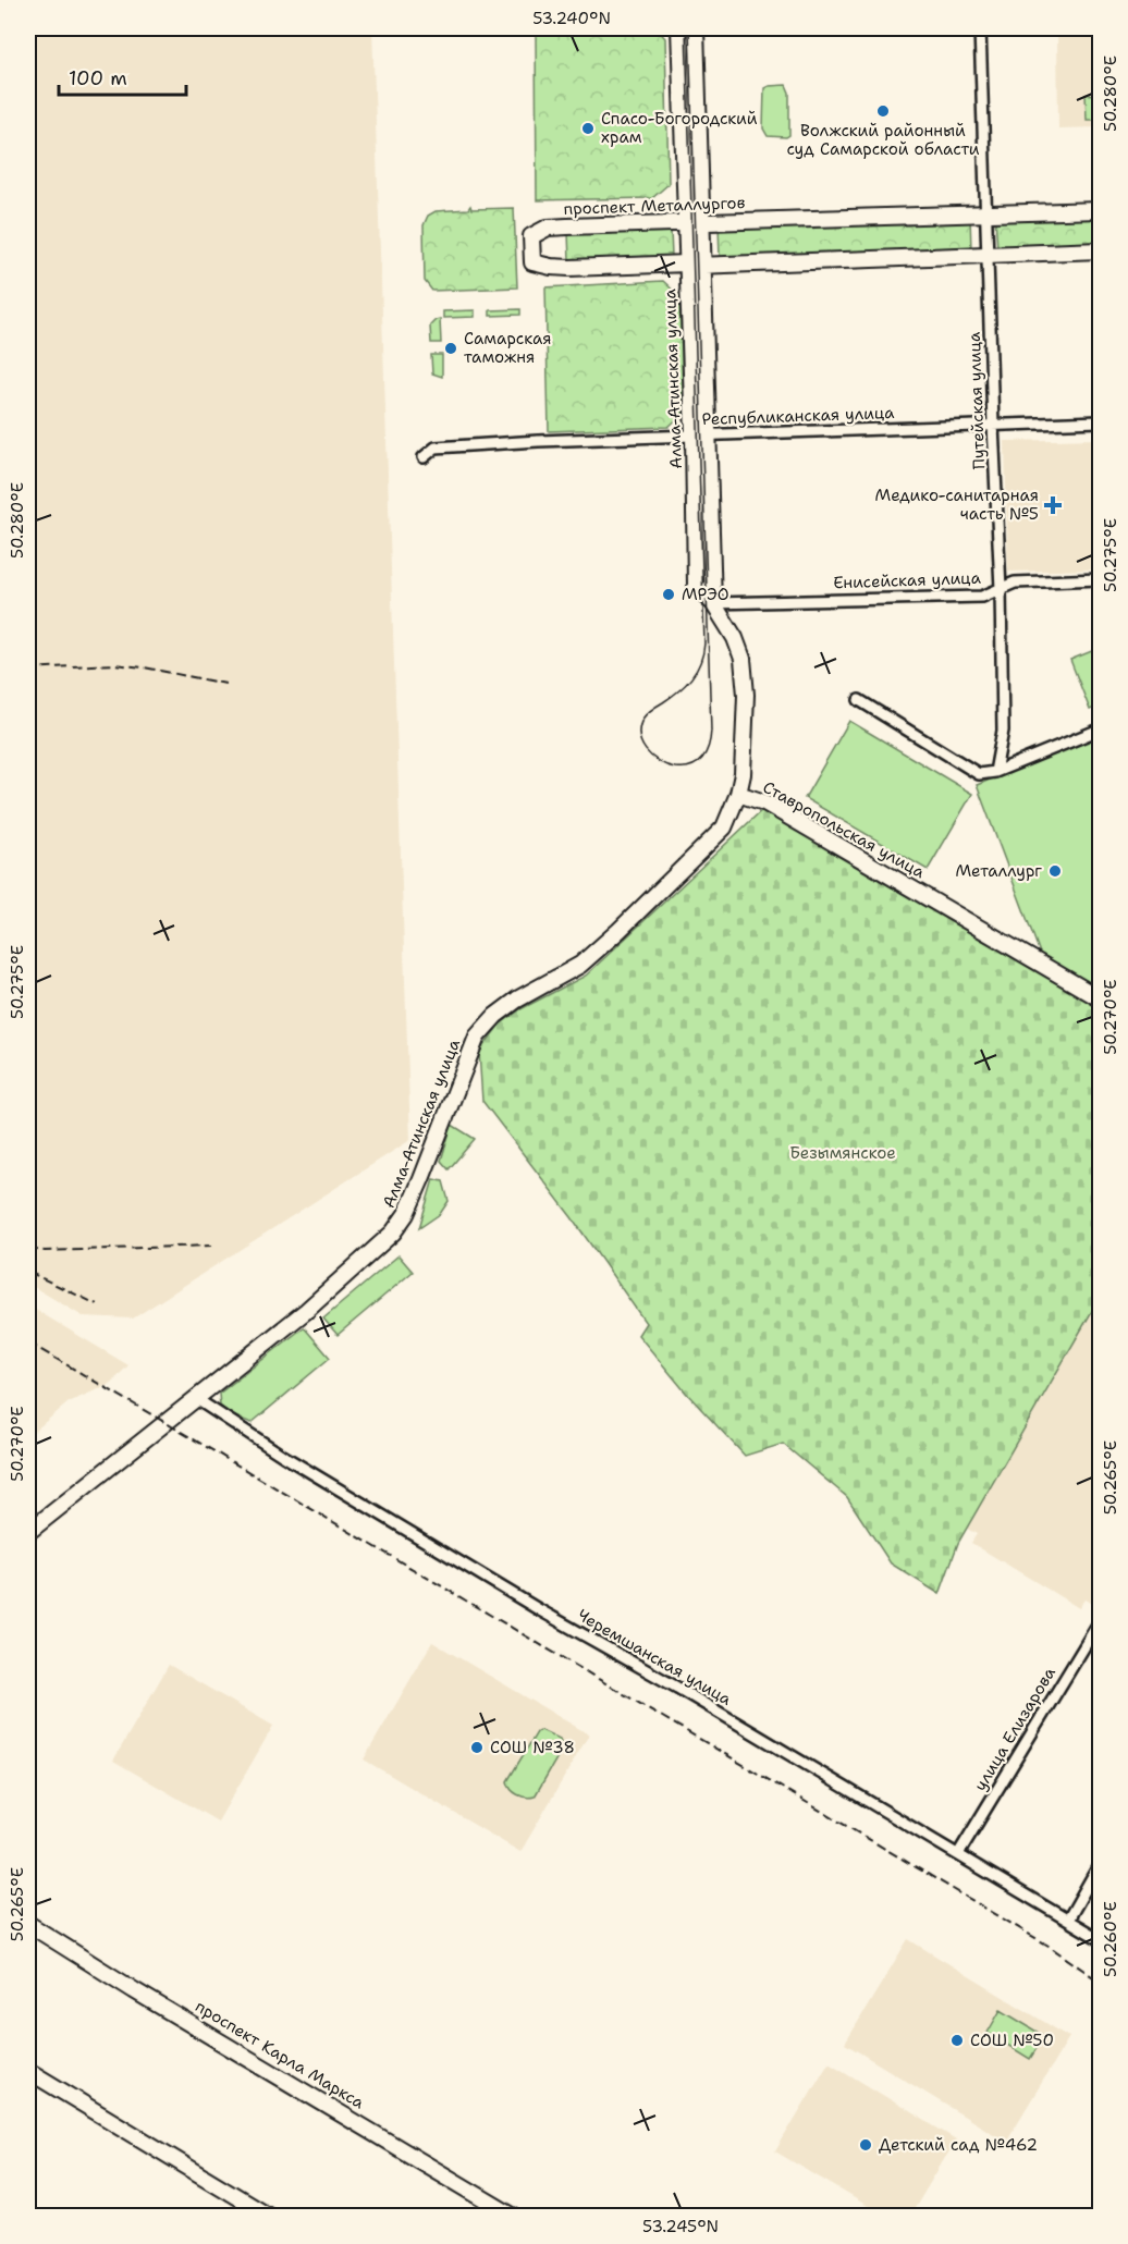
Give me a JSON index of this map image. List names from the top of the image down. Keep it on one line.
{"streets":{"street":["проспект Металлургов","Алма-Атинская улица","Путейская улица","Республиканская улица","Енисейская улица","Ставропольская улица","Черемшанская улица","улица Елизарова","проспект Карла Маркса"]},"crossings":[["проспект Металлургов","Алма-Атинская улица"],["проспект Металлургов","Путейская улица"],["Алма-Атинская улица","Республиканская улица"],["Алма-Атинская улица","Енисейская улица"],["Алма-Атинская улица","Ставропольская улица"],["Алма-Атинская улица","Черемшанская улица"],["Путейская улица","Республиканская улица"],["Путейская улица","Енисейская улица"],["Черемшанская улица","улица Елизарова"]],"parks":["Безымянское"],"places":{"other":["Волжский районный суд Самарской области","Спасо-Богородский храм","Самарская таможня","МРЭО","Металлург","СОШ №38","СОШ №50","Детский сад №462"],"health":["Медико-санитарная часть №5"]},"scale_bar":"100 m","coordinates":["53.240°N","50.280°E","50.275°E","50.270°E","50.265°E","50.260°E","53.245°N"]}
